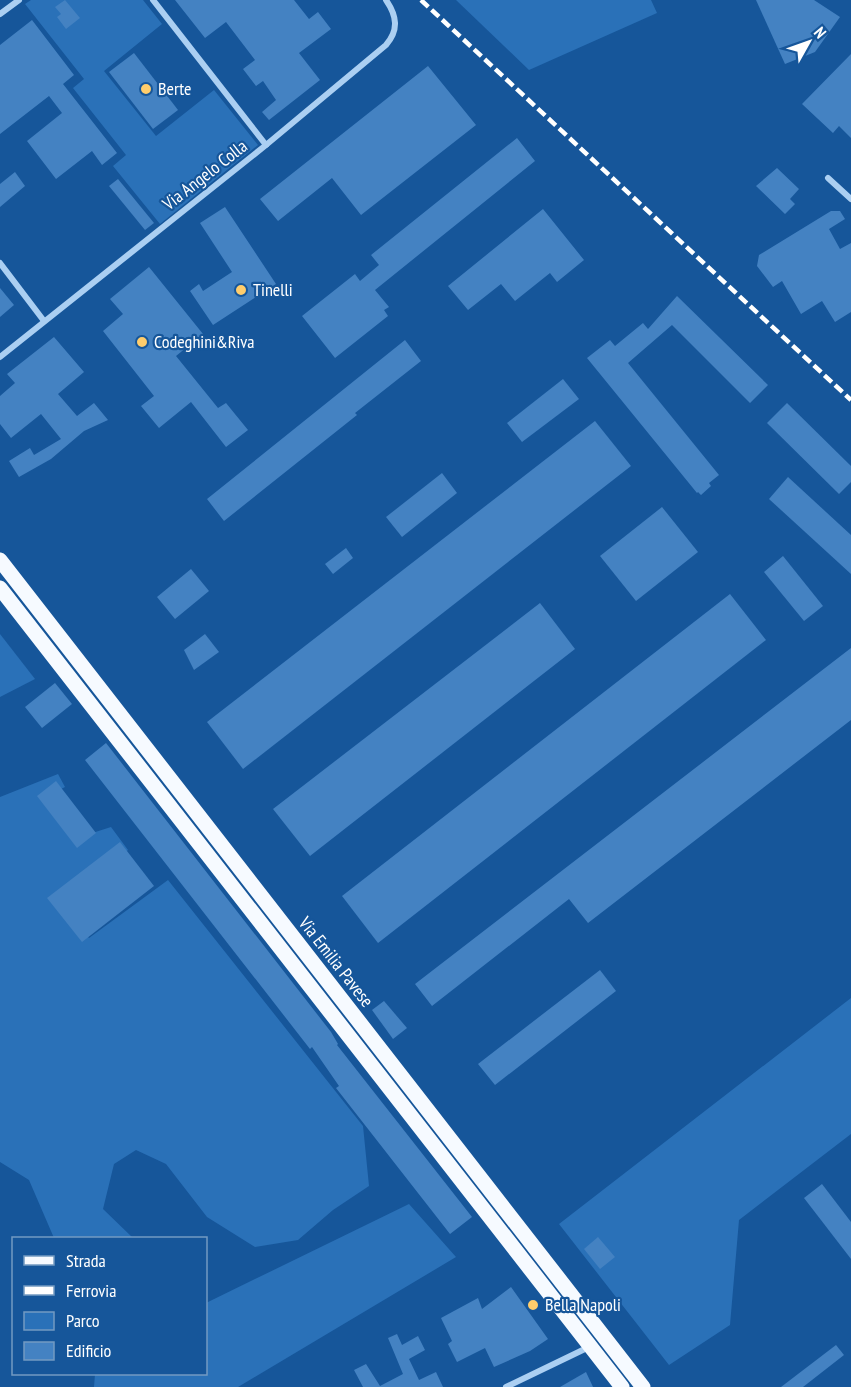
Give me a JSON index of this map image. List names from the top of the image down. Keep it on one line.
{"streets":{"main road":["Via Emilia Pavese"],"street":["Via Angelo Colla"]},"places":["Berte","Tinelli","Codeghini&Riva","Bella Napoli"],"legend":["Strada","Ferrovia","Parco","Edificio"],"north":"top right"}
